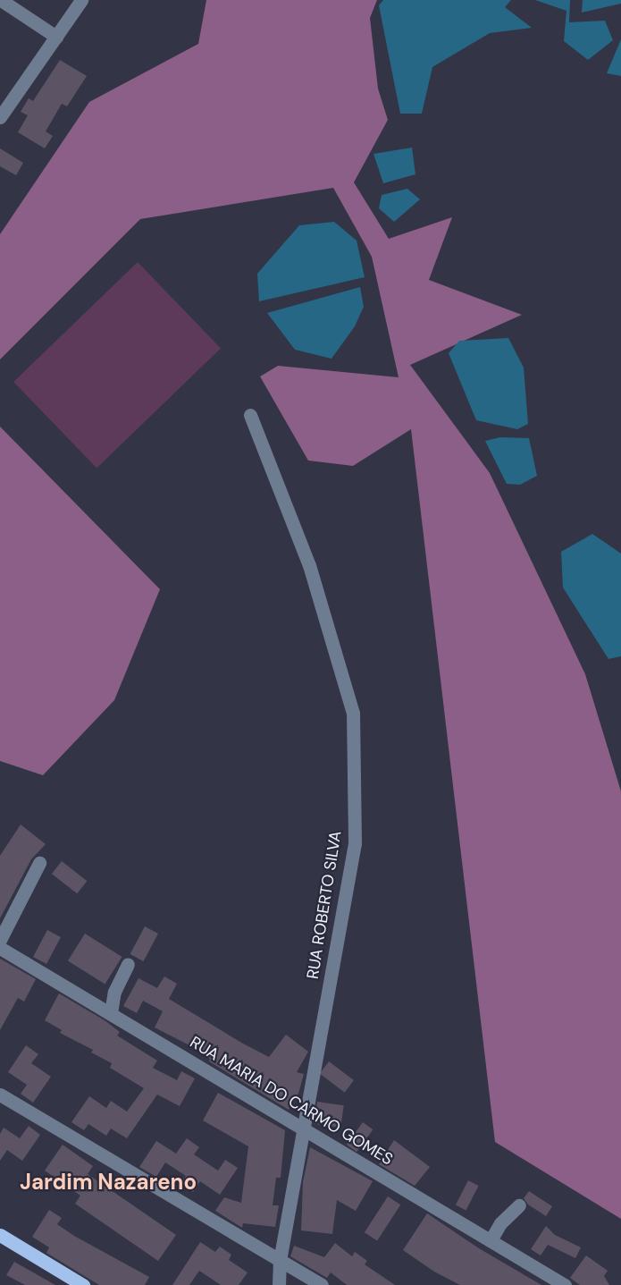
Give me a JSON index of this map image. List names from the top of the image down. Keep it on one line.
{"streets":{"street":["RUA ROBERTO SILVA","RUA MARIA DO CARMO GOMES"]},"crossings":[["RUA ROBERTO SILVA","RUA MARIA DO CARMO GOMES"]],"districts":["Jardim Nazareno"]}
